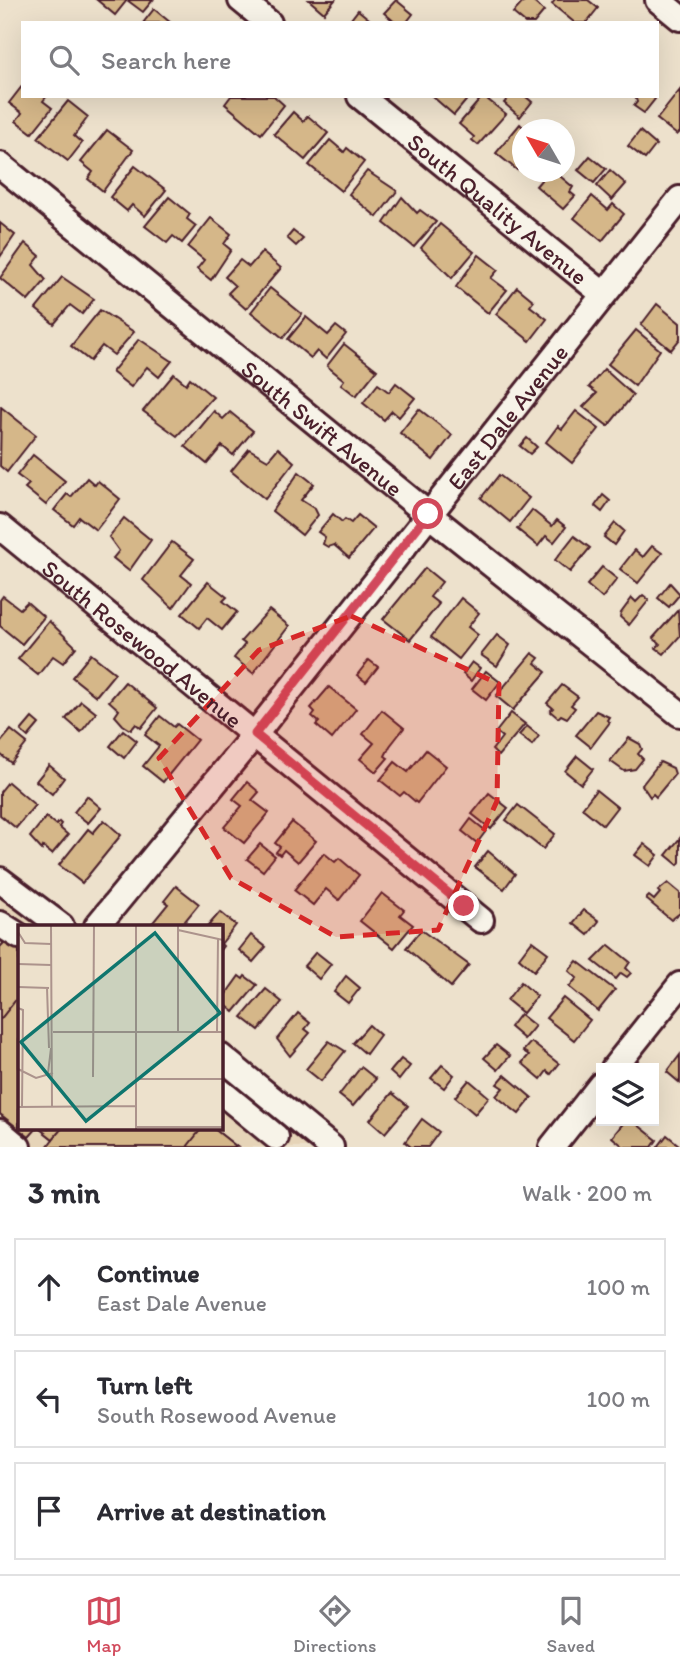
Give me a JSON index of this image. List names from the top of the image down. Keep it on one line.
{"streets":{"street":["South Quality Avenue","East Dale Avenue","South Swift Avenue","South Rosewood Avenue"]},"crossings":[["South Quality Avenue","East Dale Avenue"],["East Dale Avenue","South Swift Avenue"],["East Dale Avenue","South Rosewood Avenue"]],"north":"top left","page":{"search":"Search here","heading":["3 min","Walk · 200 m"],"list":[["Continue","East Dale Avenue","100 m"],["Turn left","South Rosewood Avenue","100 m"],"Arrive at destination"],"nav":["Map","Directions","Saved"]}}
